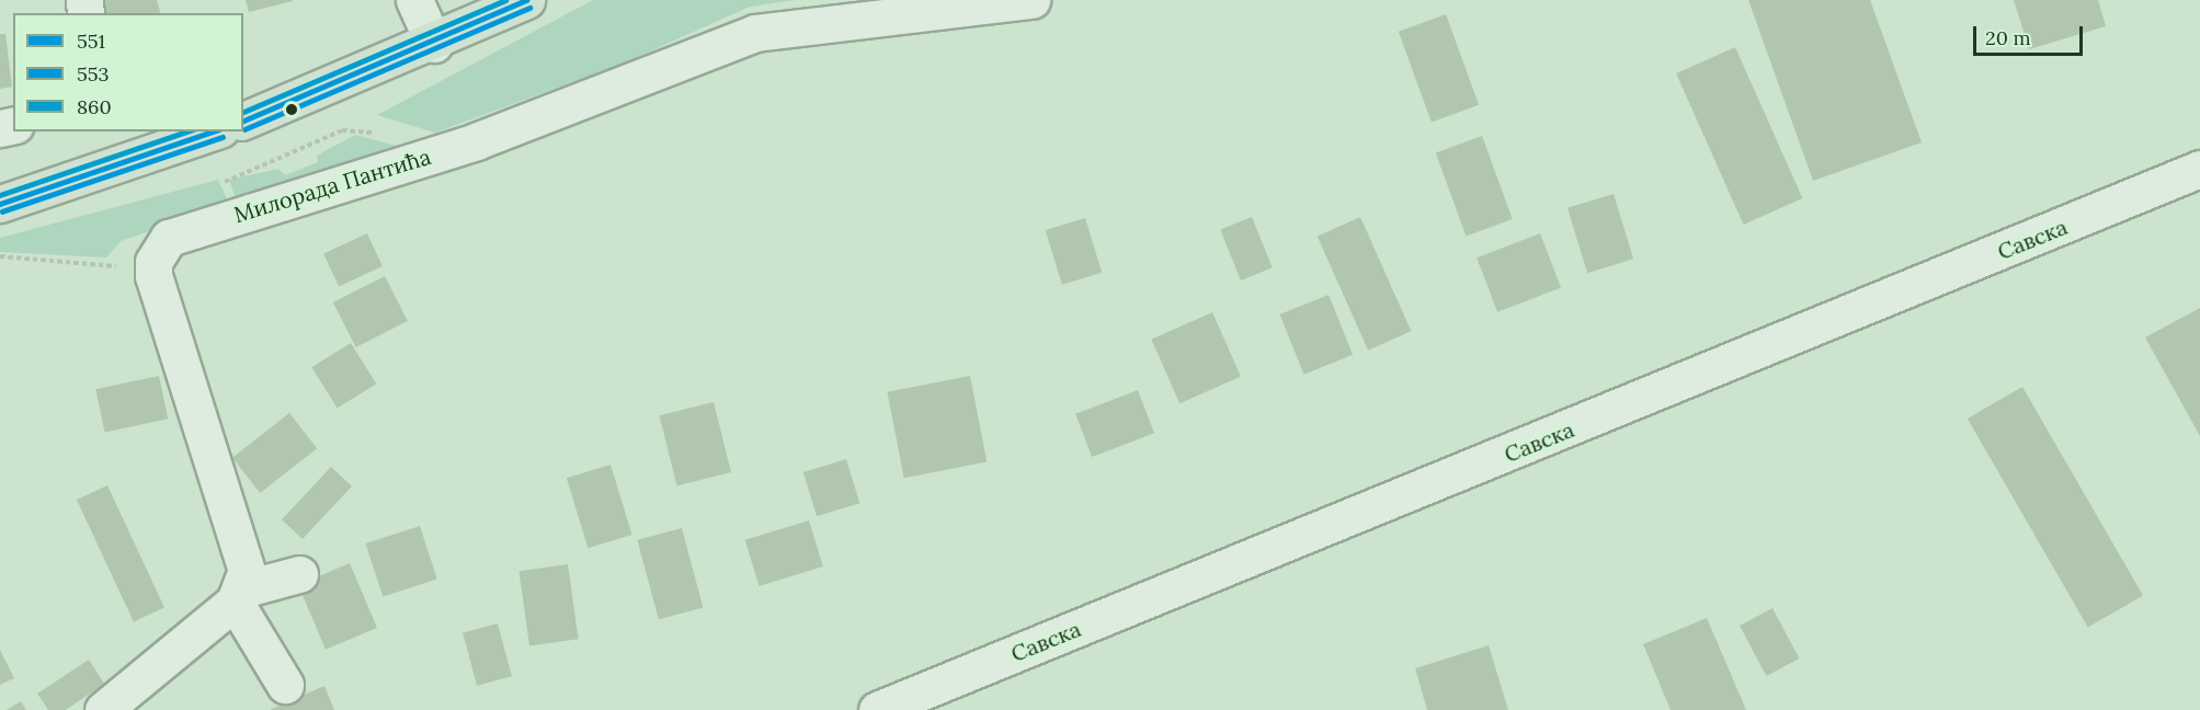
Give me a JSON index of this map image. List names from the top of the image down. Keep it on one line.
{"streets":{"street":["Милорада Пантића","Савска"]},"lines":["transit line 551","transit line 860","transit line 553"],"legend":["551","553","860"],"scale_bar":"20 m"}
